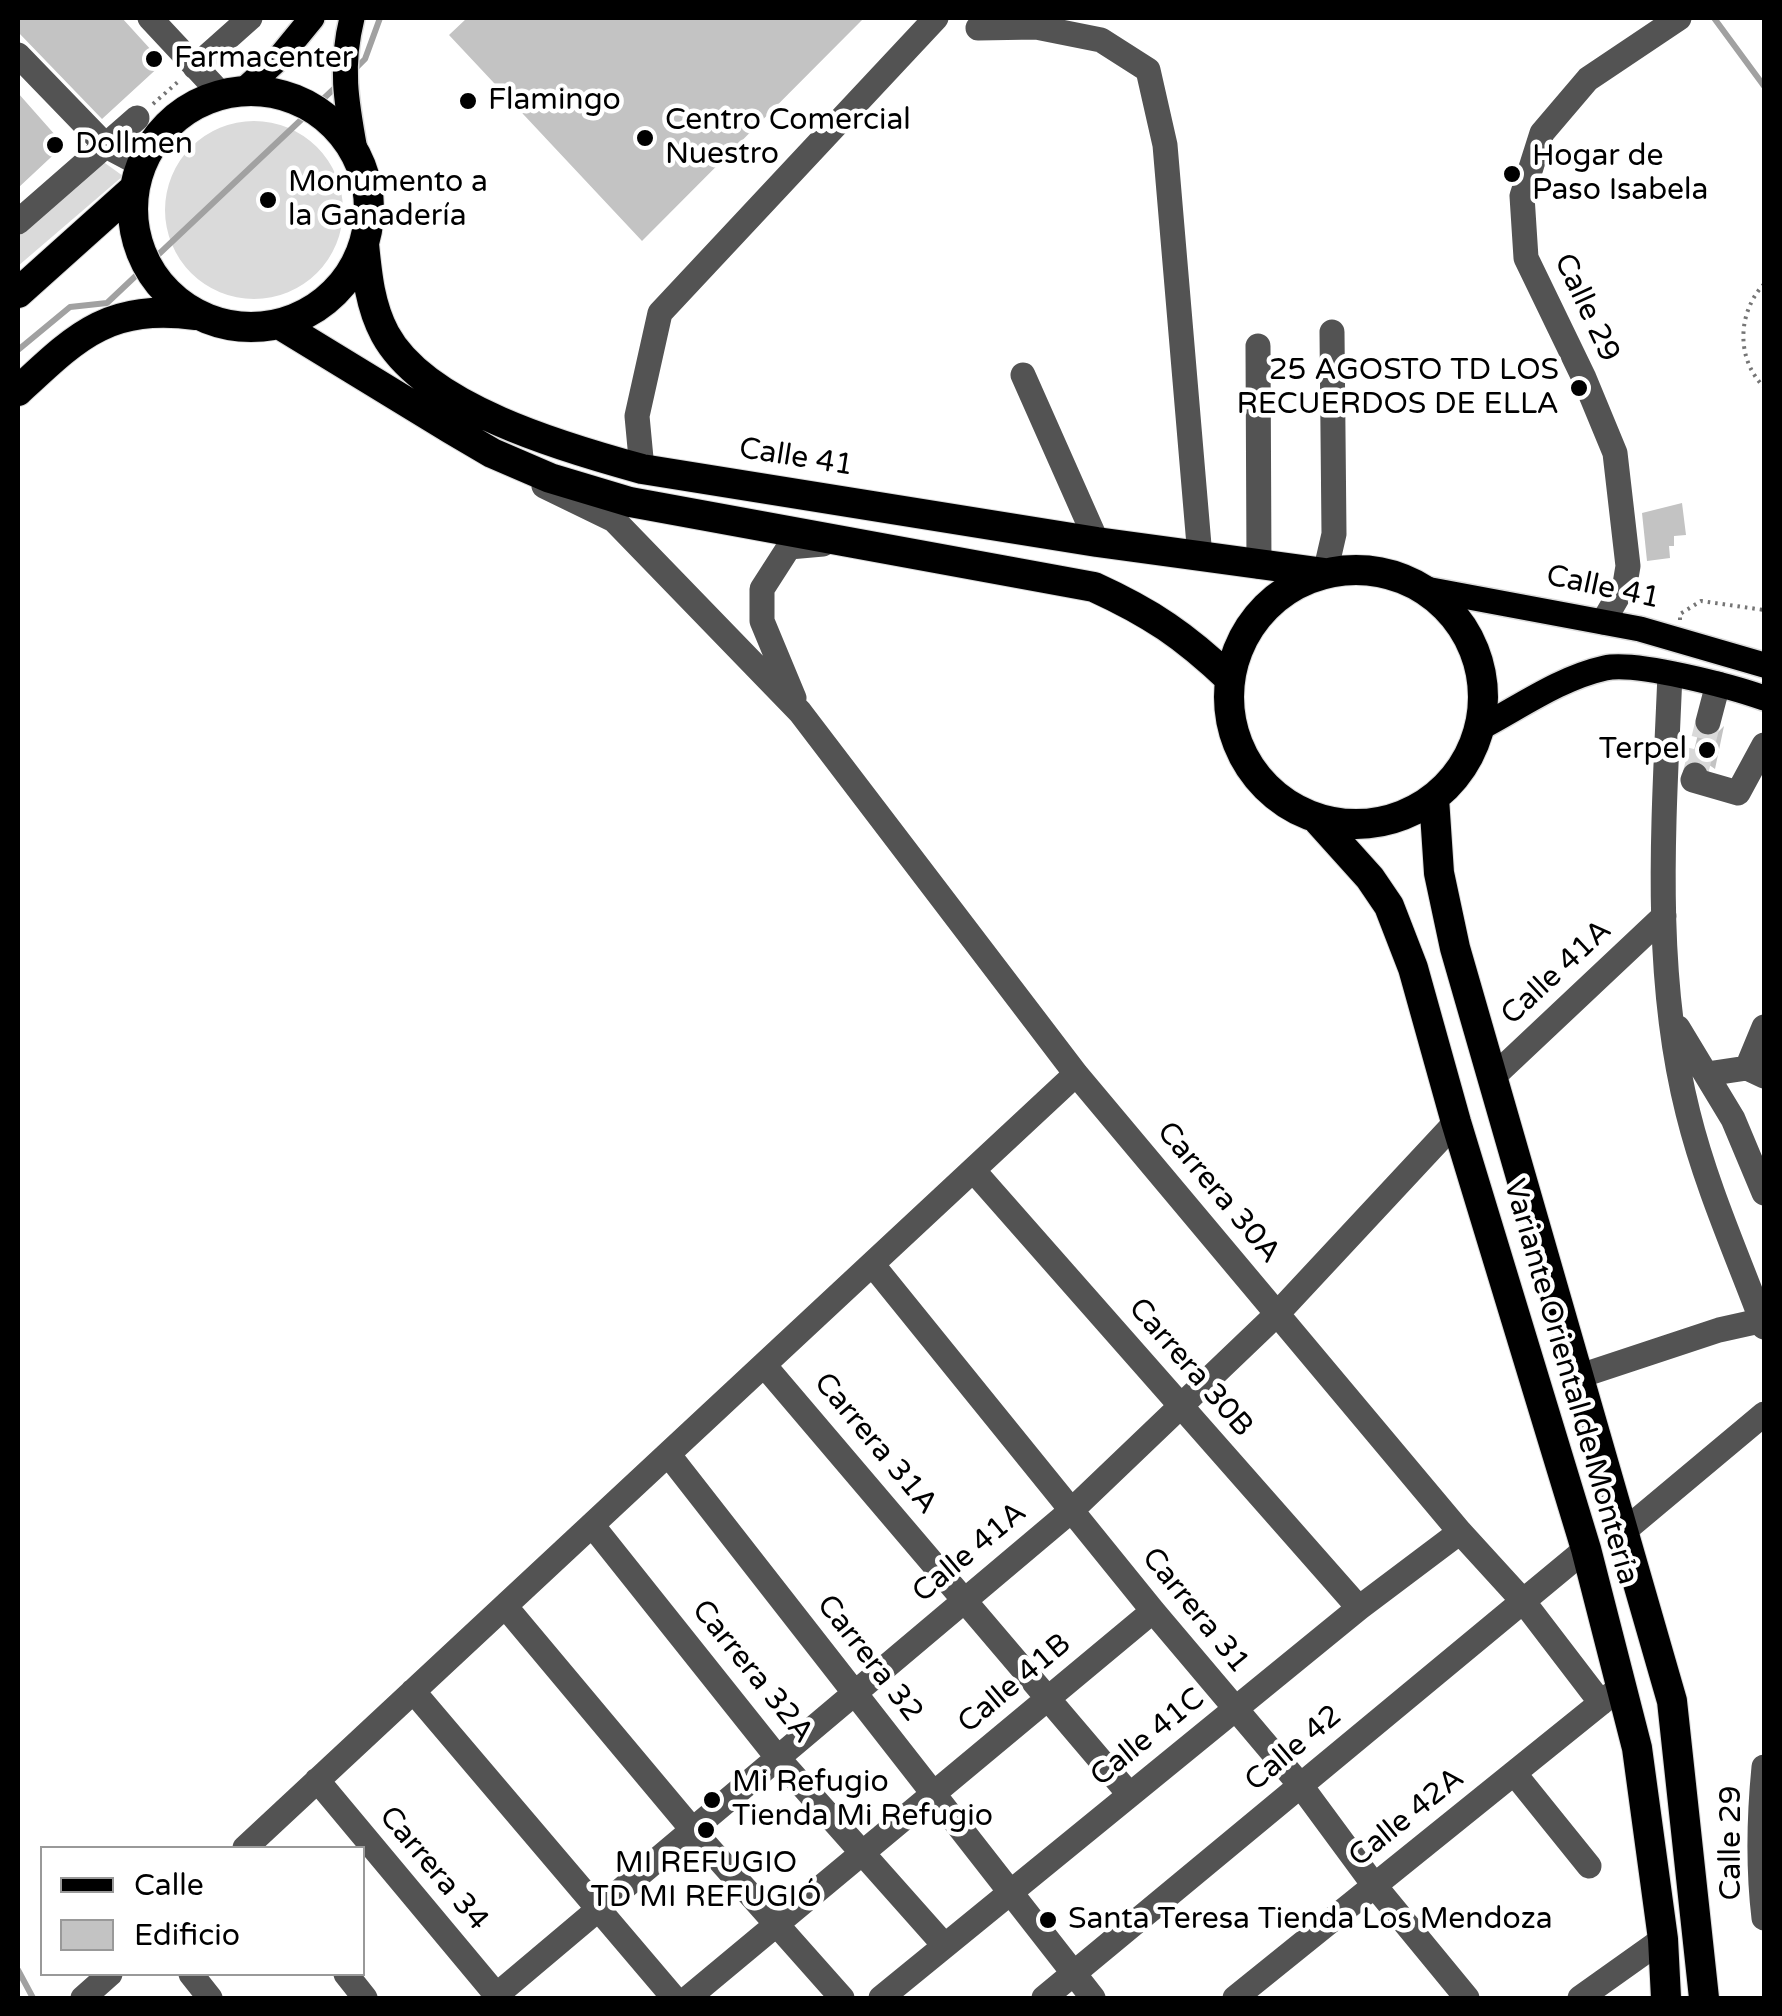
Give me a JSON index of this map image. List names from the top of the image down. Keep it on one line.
{"streets":{"highway":["Calle 41","Variante Oriental de Montería"],"street":["Calle 29","Calle 41A","Carrera 30A","Carrera 30B","Carrera 31A","Carrera 31","Carrera 32","Carrera 32A","Calle 41B","Calle 41C","Calle 42","Calle 42A","Carrera 34"]},"crossings":[["Calle 29","Calle 41"],["Calle 41","Variante Oriental de Montería"],["Calle 41A","Carrera 30A"],["Calle 41A","Carrera 30B"],["Calle 41A","Variante Oriental de Montería"],["Calle 41A","Carrera 31A"],["Calle 41A","Carrera 31"],["Calle 41A","Carrera 32"],["Calle 41A","Carrera 32A"],["Calle 41A","Carrera 34"],["Carrera 30A","Variante Oriental de Montería"],["Carrera 30A","Calle 41C"],["Carrera 30A","Calle 42"],["Carrera 30A","Calle 42A"],["Carrera 30B","Calle 41C"],["Variante Oriental de Montería","Calle 42"],["Variante Oriental de Montería","Calle 42A"],["Carrera 31A","Calle 41B"],["Carrera 31A","Calle 41C"],["Carrera 31","Calle 41B"],["Carrera 31","Calle 41C"],["Carrera 31","Calle 42"],["Carrera 31","Calle 42A"],["Carrera 32","Calle 41B"],["Carrera 32","Calle 41C"],["Carrera 32","Calle 42"],["Carrera 32A","Calle 41B"],["Carrera 32A","Calle 41C"]],"places":["Farmacenter","Flamingo","Centro Comercial Nuestro","Dollmen","Hogar de Paso Isabela","Monumento a la Ganadería","25 AGOSTO TD LOS RECUERDOS DE ELLA","Terpel","Mi Refugio Tienda Mi Refugio","MI REFUGIO TD MI REFUGIÓ","Santa Teresa Tienda Los Mendoza"],"legend":["Calle","Edificio"]}
